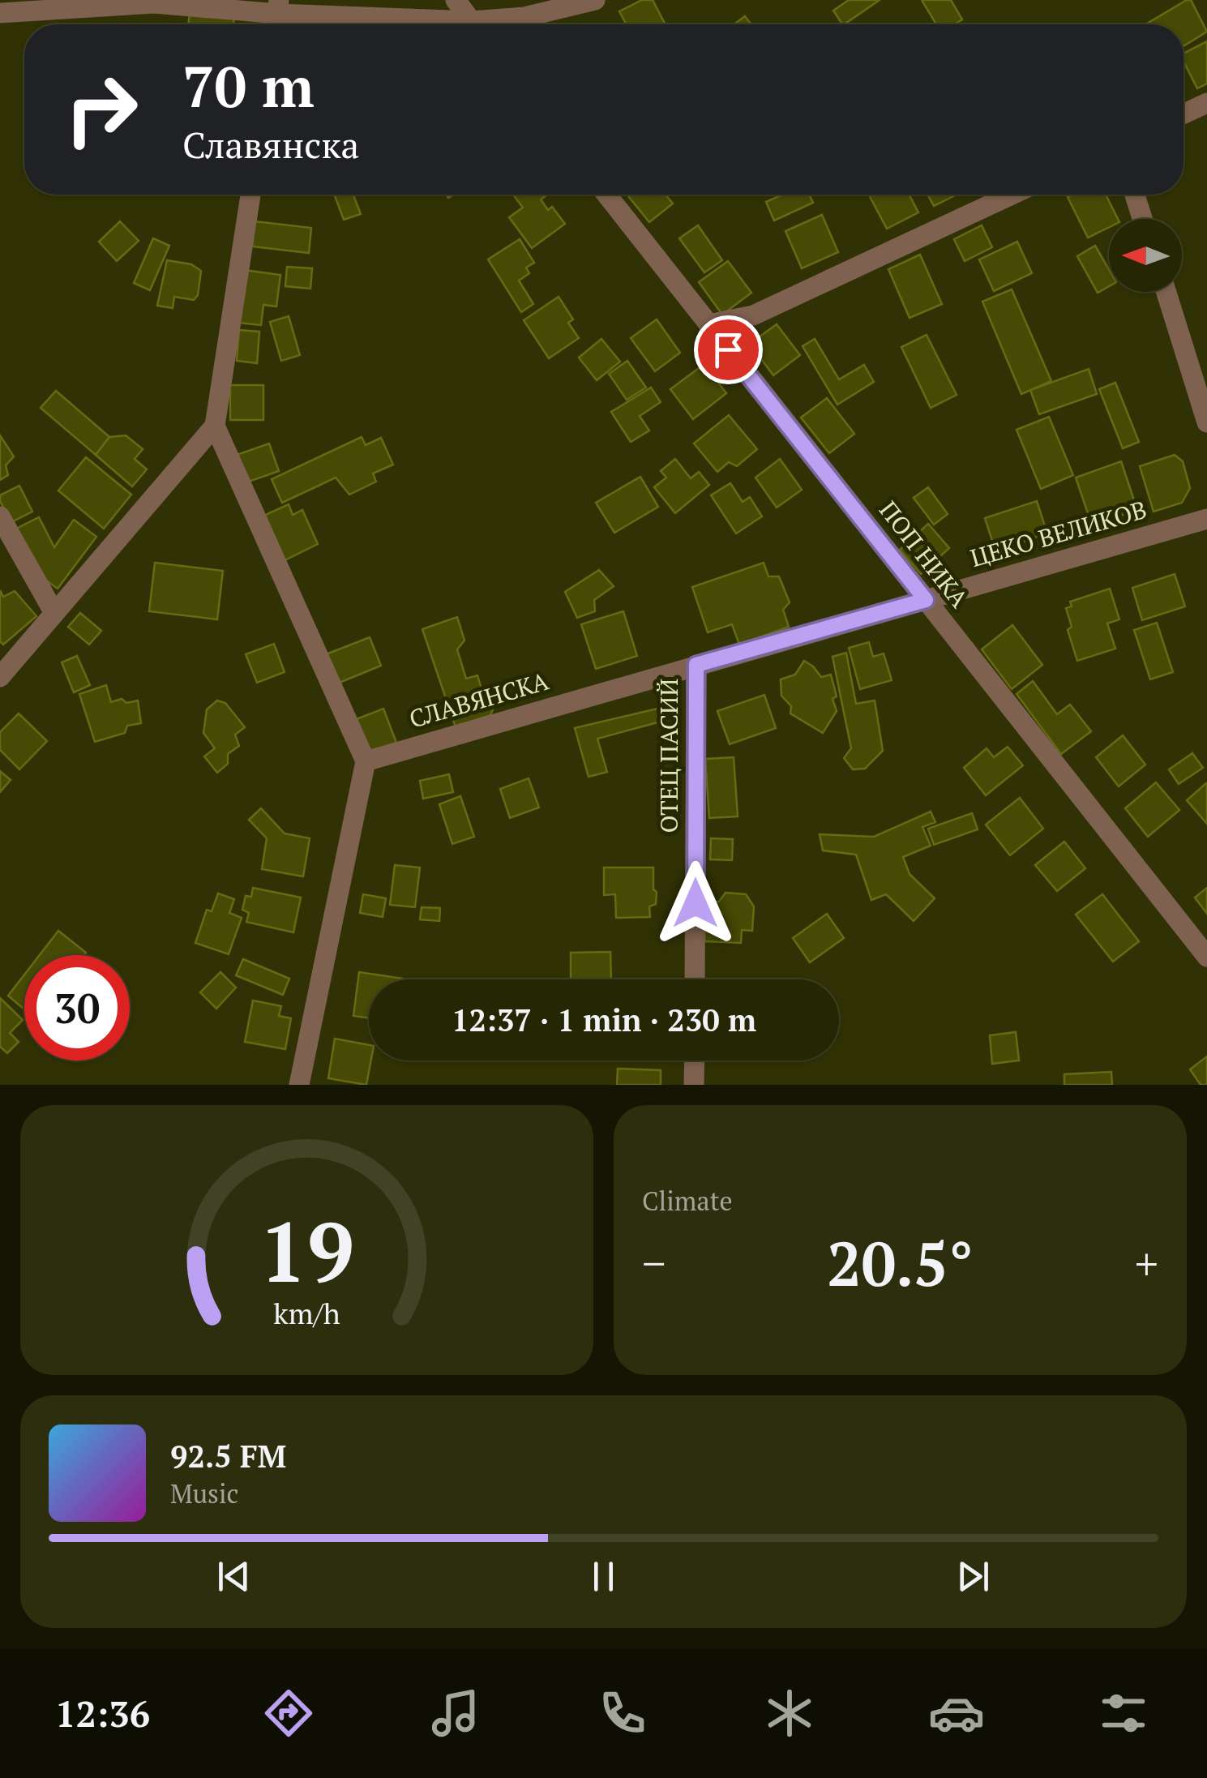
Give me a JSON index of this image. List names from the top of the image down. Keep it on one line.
{"streets":{"street":["ЦЕКО ВЕЛИКОВ","ПОП НИКА","СЛАВЯНСКА","ОТЕЦ ПАСИЙ"]},"crossings":[["ЦЕКО ВЕЛИКОВ","ПОП НИКА"],["ЦЕКО ВЕЛИКОВ","СЛАВЯНСКА"],["ПОП НИКА","СЛАВЯНСКА"],["СЛАВЯНСКА","ОТЕЦ ПАСИЙ"]],"north":"left","page":{"turn":["70 m","Славянска"],"limit":"30","trip":"12:37 · 1 min · 230 m","tile":"Climate","heat":["−","20.5°","+"],"song":["92.5 FM","Music"],"tabs":"12:36","gauge":["19","km/h"]}}
